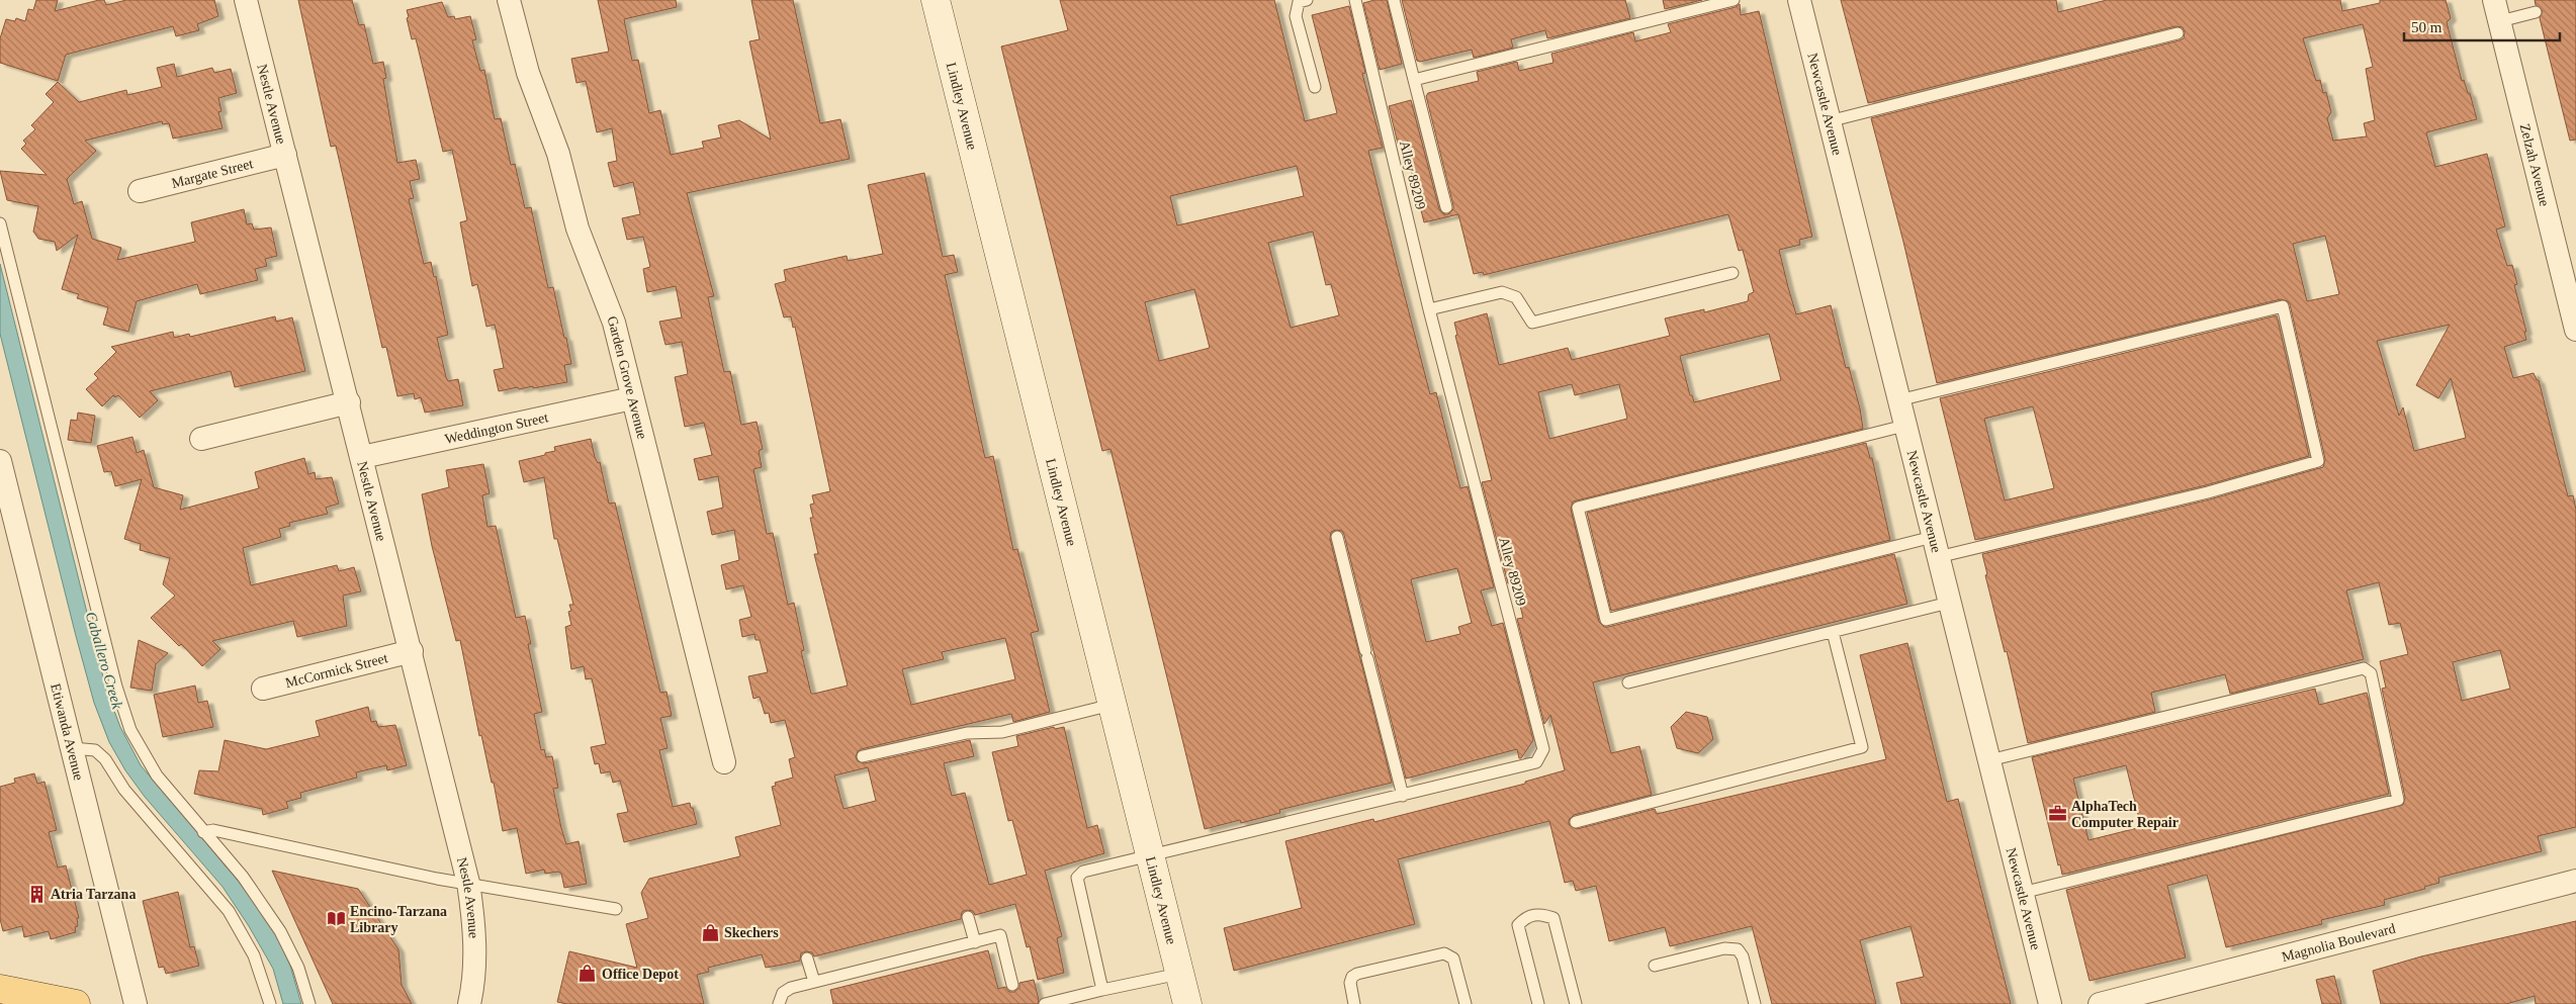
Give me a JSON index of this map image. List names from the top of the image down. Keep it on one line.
{"streets":{"main road":["Lindley Avenue"],"street":["Nestle Avenue","Newcastle Avenue","Zelzah Avenue","Margate Street","Garden Grove Avenue","Weddington Street","McCormick Street","Etiwanda Avenue","Magnolia Boulevard"],"lane":["Alley 89209"]},"crossings":[["Nestle Avenue","Margate Street"],["Nestle Avenue","Weddington Street"],["Nestle Avenue","McCormick Street"],["Lindley Avenue","Alley 89209"],["Garden Grove Avenue","Weddington Street"]],"water":["Caballero Creek"],"places":{"office":["AlphaTech Computer Repair"],"building":["Atria Tarzana"],"library":["Encino-Tarzana Library"],"shop":["Skechers","Office Depot"]},"scale_bar":"50 m"}
